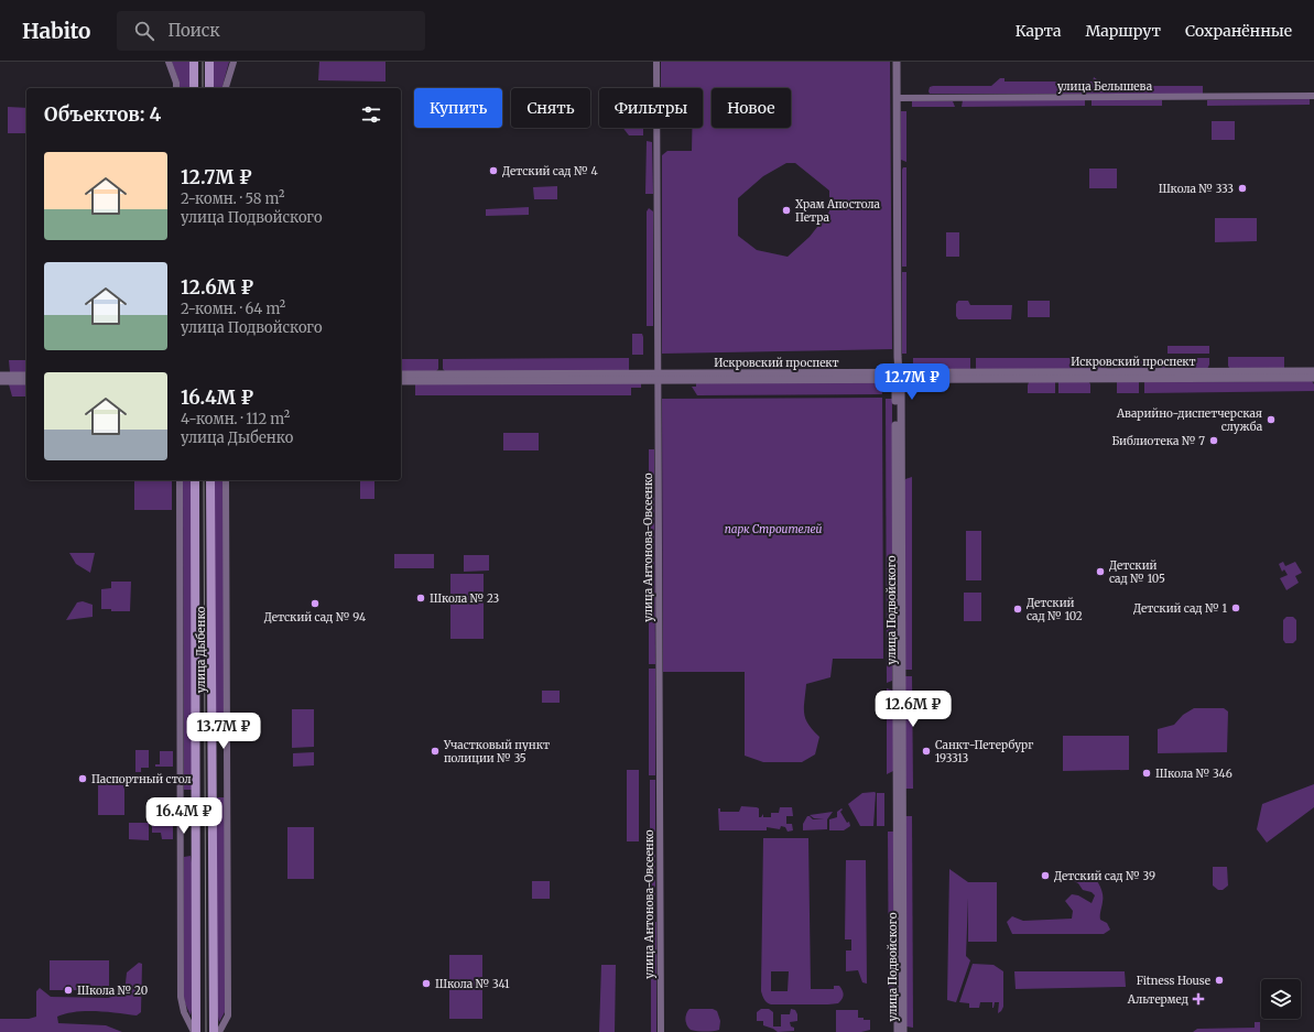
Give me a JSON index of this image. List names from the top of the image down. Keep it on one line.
{"streets":{"main road":["улица Дыбенко"],"street":["улица Белышева","Искровский проспект","улица Антонова-Овсеенко","улица Подвойского"]},"crossings":[["улица Белышева","улица Подвойского"],["Искровский проспект","улица Антонова-Овсеенко"],["Искровский проспект","улица Подвойского"]],"parks":["парк Строителей"],"places":{"other":["Детский сад № 4","Школа № 333","Храм Апостола Петра","Аварийно-диспетчерская служба","Библиотека № 7","Детский сад № 105","Школа № 23","Детский сад № 94","Детский сад № 1","Детский сад № 102","Участковый пункт полиции № 35","Санкт-Петербург 193313","Школа № 346","Паспортный стол","Детский сад № 39","Fitness House","Школа № 341","Школа № 20"],"health":["Альтермед"]},"page":{"header":"Habito","search":"Поиск","nav":["Карта","Маршрут","Сохранённые"],"chip":["Купить","Снять","Фильтры","Новое"],"heading":"Объектов: 4","list":[{"name":"12.7M ₽","note":"2-комн. · 58 m² · улица Подвойского"},{"name":"12.6M ₽","note":"2-комн. · 64 m² · улица Подвойского"},{"name":"16.4M ₽","note":"4-комн. · 112 m² · улица Дыбенко"}],"price":["12.7M ₽","12.6M ₽","13.7M ₽","16.4M ₽"]}}
